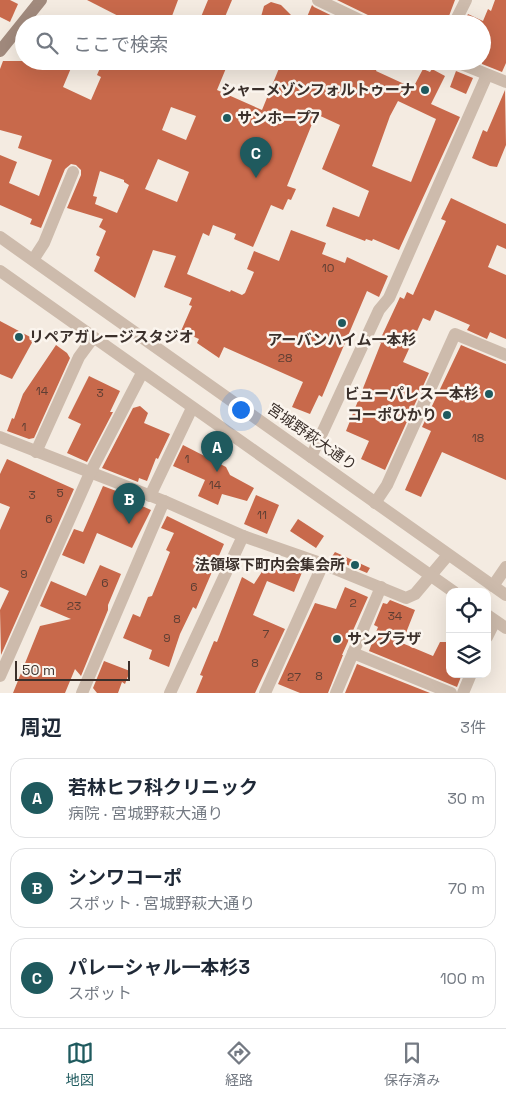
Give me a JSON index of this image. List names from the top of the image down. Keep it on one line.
{"streets":{"street":["宮城野萩大通り"]},"places":["シャーメゾンフォルトゥーナ","サンホープ7","アーバンハイム一本杉","リペアガレージスタジオ","ビューパレス一本杉","コーポひかり","法領塚下町内会集会所","サンプラザ"],"house_numbers":["10","28","14","3","1","18","1","14","5","3","11","6","9","6","6","2","23","34","8","7","9","8","8","27"],"scale_bar":"50 m","page":{"search":"ここで検索","pins":["C","A","B"],"scale":"50 m","heading":["周辺","3件"],"list":[{"mark":"A","name":"若林ヒフ科クリニック","note":"病院 · 宮城野萩大通り","value":"30 m"},{"mark":"B","name":"シンワコーポ","note":"スポット · 宮城野萩大通り","value":"70 m"},{"mark":"C","name":"パレーシャル一本杉3","note":"スポット","value":"100 m"}],"nav":["地図","経路","保存済み"]}}
